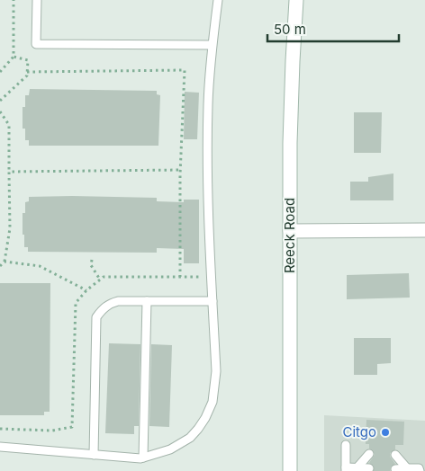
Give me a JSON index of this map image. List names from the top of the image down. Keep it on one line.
{"streets":{"street":["Reeck Road"]},"places":["Citgo"],"scale_bar":"50 m"}
